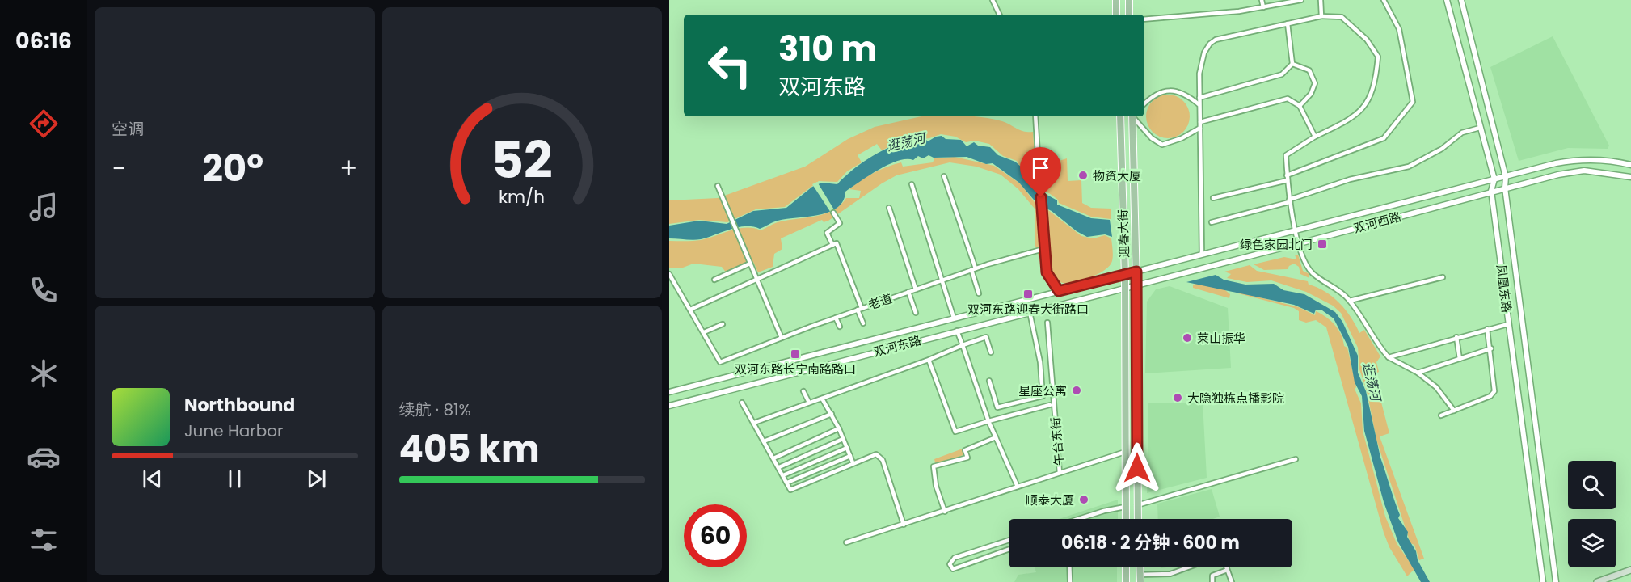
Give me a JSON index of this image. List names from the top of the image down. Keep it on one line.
{"streets":{"main road":["迎春大街"],"street":["双河西路","凤凰东路","老道","双河东路","午台东街"]},"crossings":[["双河西路","迎春大街"],["双河西路","凤凰东路"],["双河西路","双河东路"],["迎春大街","双河东路"]],"water":["逛荡河"],"places":{"other":["物资大厦","莱山振华","星座公寓","大隐独栋点播影院","顺泰大厦"],"transit":["绿色家园北门","双河东路迎春大街路口","双河东路长宁南路路口"]},"page":{"tabs":"06:16","tile":["空调",["续航 · 81%","405 km"]],"turn":["310 m","双河东路"],"heat":["−","20°","+"],"song":["Northbound","June Harbor"],"limit":"60","trip":"06:18 · 2 分钟 · 600 m","gauge":["52","km/h"]}}
